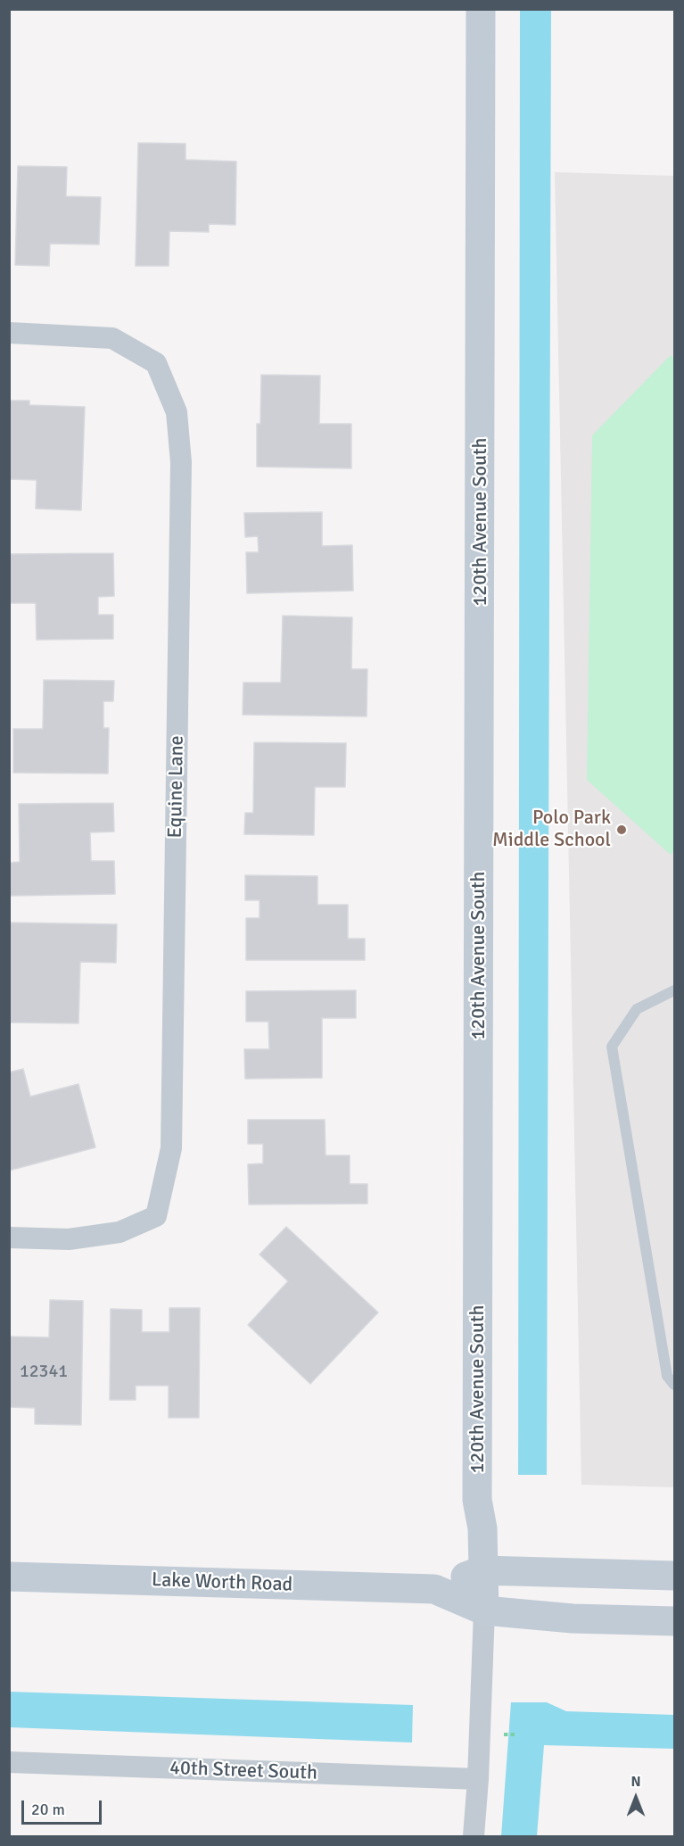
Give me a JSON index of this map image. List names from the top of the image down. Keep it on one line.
{"streets":{"street":["120th Avenue South","Equine Lane","Lake Worth Road","40th Street South"]},"crossings":[["120th Avenue South","Lake Worth Road"],["120th Avenue South","40th Street South"]],"places":["Polo Park Middle School"],"house_numbers":["12341"],"scale_bar":"20 m","north":"top"}
